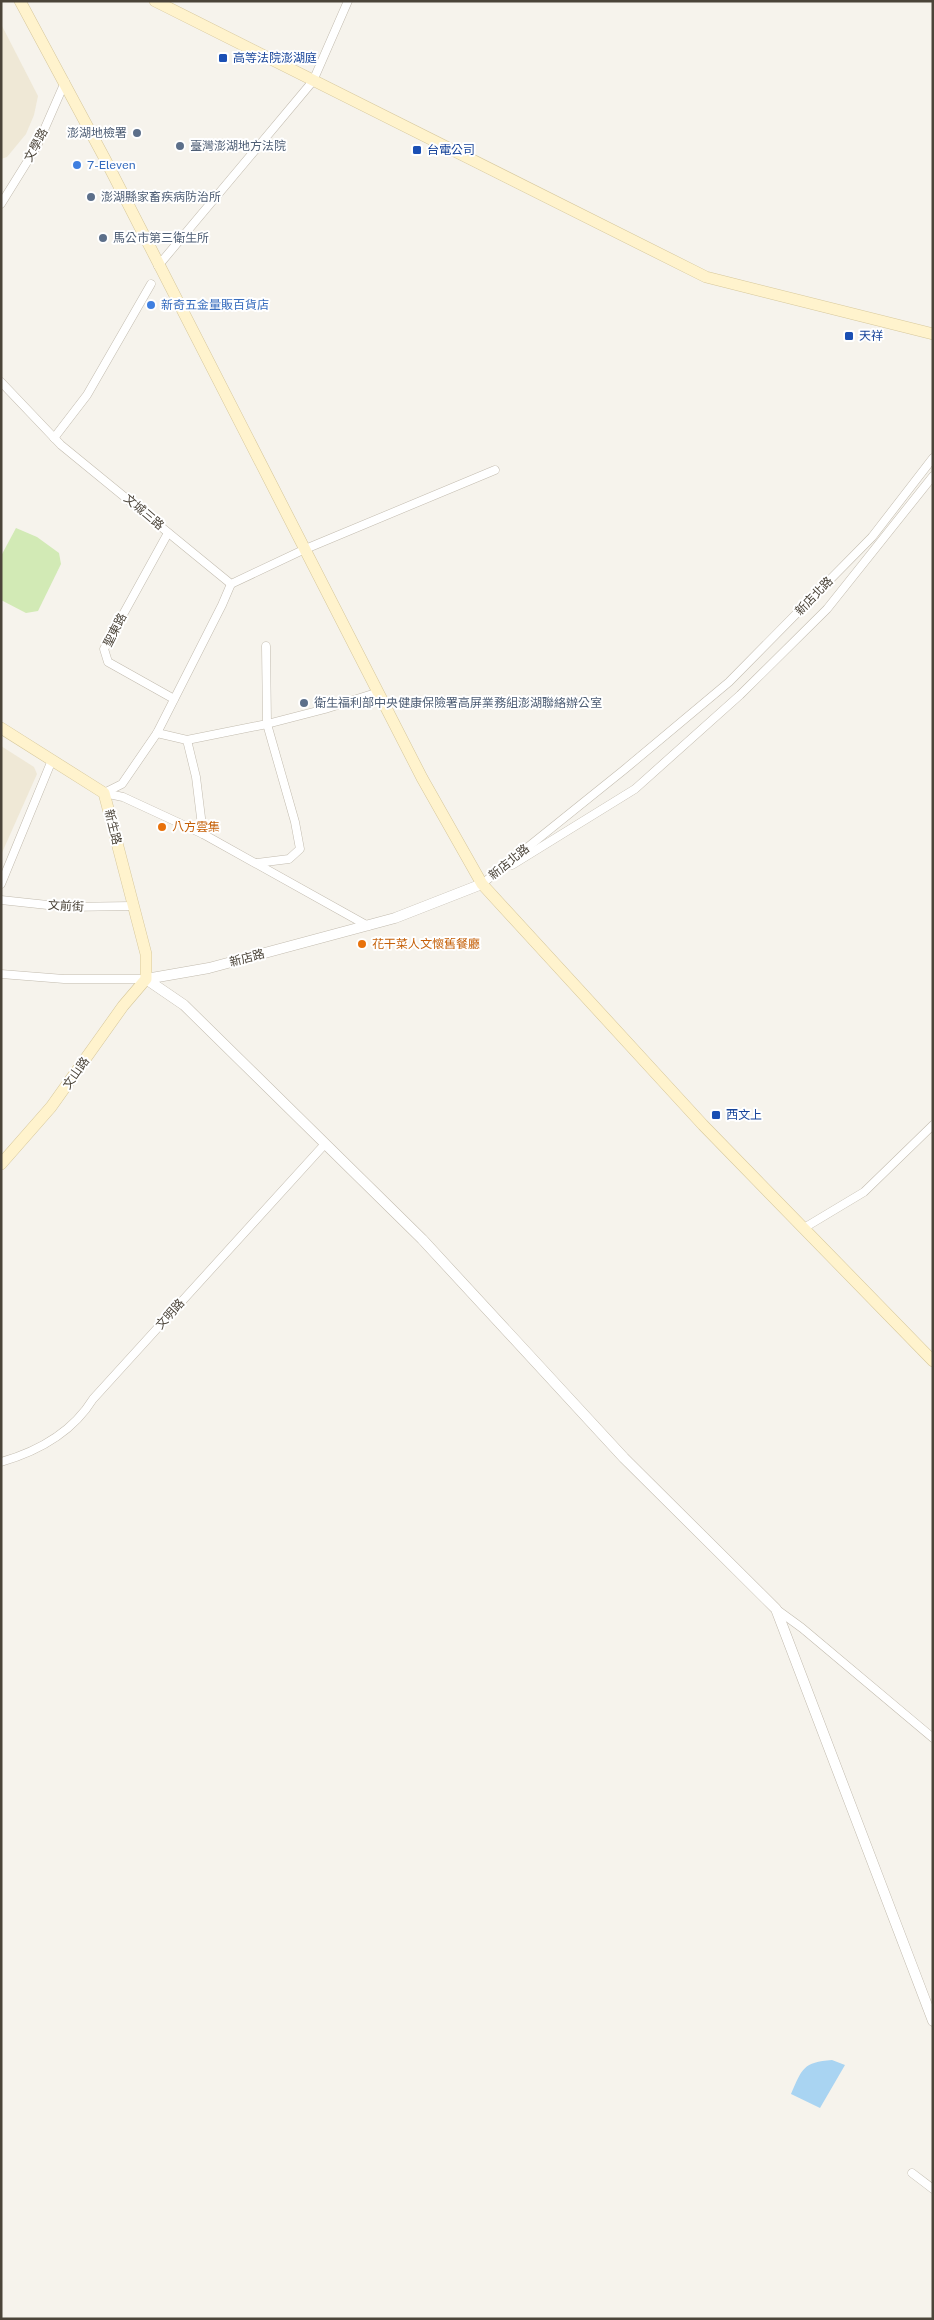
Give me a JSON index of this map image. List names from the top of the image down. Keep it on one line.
{"streets":{"main road":["新生路","文山路"],"street":["文學路","文城三路","新店北路","聖東路","文前街","新店路","文明路"]},"crossings":[["文城三路","聖東路"],["新店北路","新店路"],["新生路","文前街"],["新生路","新店路"],["新生路","文山路"],["新店路","文山路"]],"places":{"transit":["高等法院澎湖庭","台電公司","天祥","西文上"],"other":["澎湖地檢署","臺灣澎湖地方法院","7-Eleven","澎湖縣家畜疾病防治所","馬公市第三衛生所","新奇五金量販百貨店","衛生福利部中央健康保險署高屏業務組澎湖聯絡辦公室","八方雲集","花干菜人文懷舊餐廳"]}}
